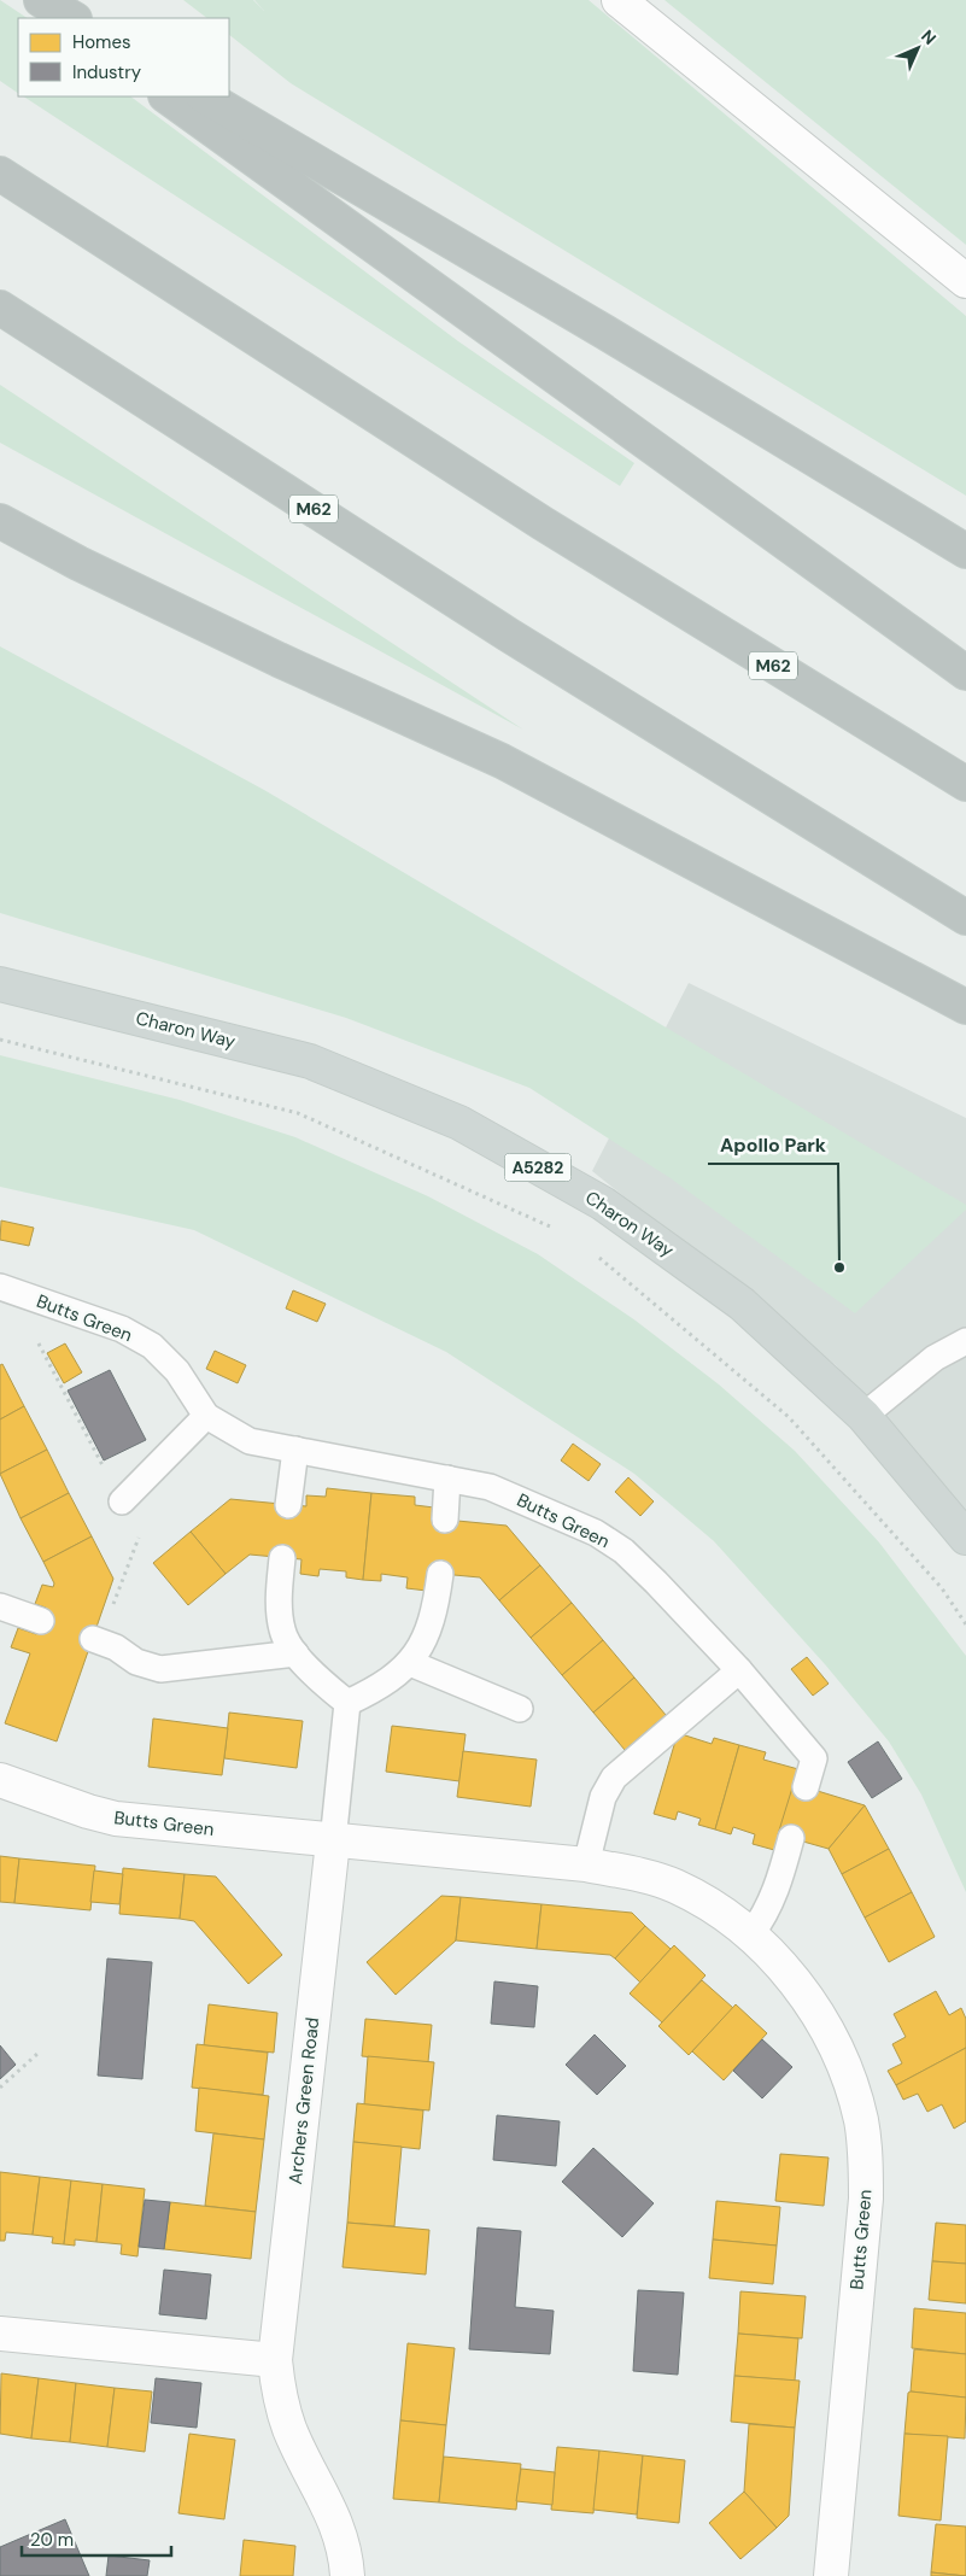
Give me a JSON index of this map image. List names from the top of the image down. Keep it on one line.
{"streets":{"highway":["M62"],"main road":["Charon Way","A5282"],"street":["Butts Green","Archers Green Road"]},"crossings":[["Butts Green","Archers Green Road"]],"places":["Apollo Park"],"legend":["Homes","Industry"],"scale_bar":"20 m","north":"top right"}
